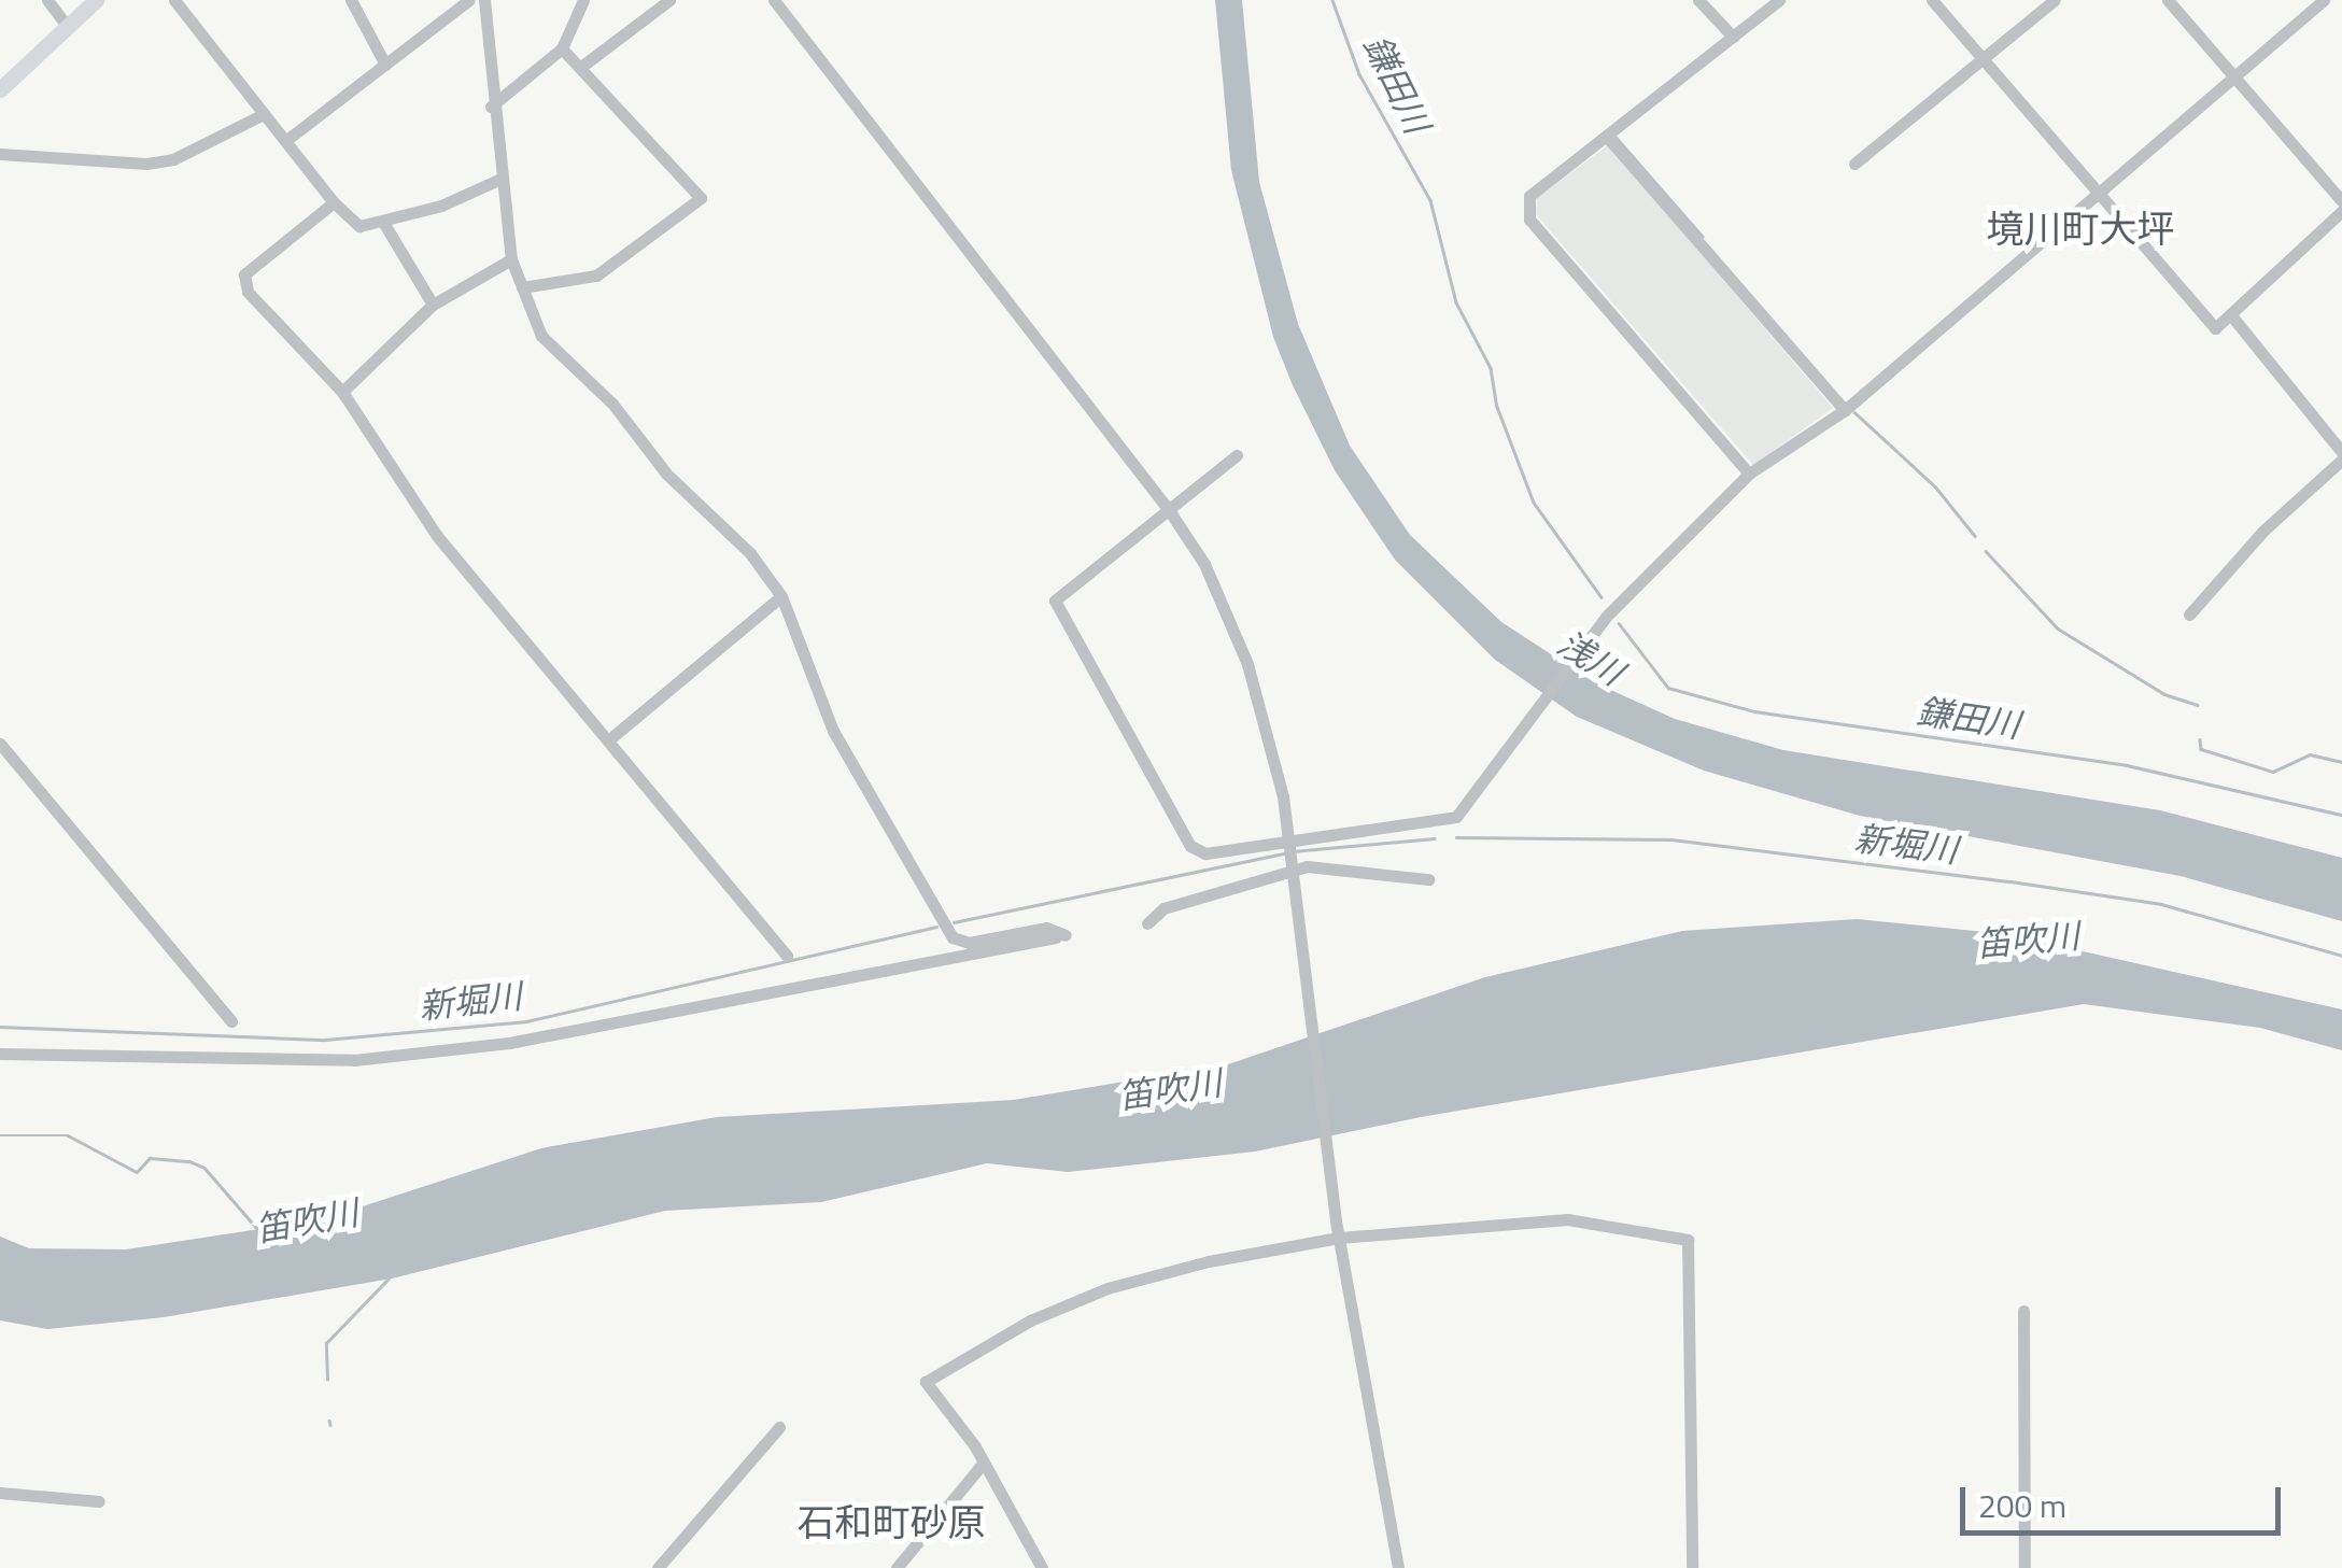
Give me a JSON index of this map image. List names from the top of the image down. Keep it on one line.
{"districts":["境川町大坪","石和町砂原"],"water":["鎌田川","浅川","新堀川","笛吹川"],"scale_bar":"200 m"}
